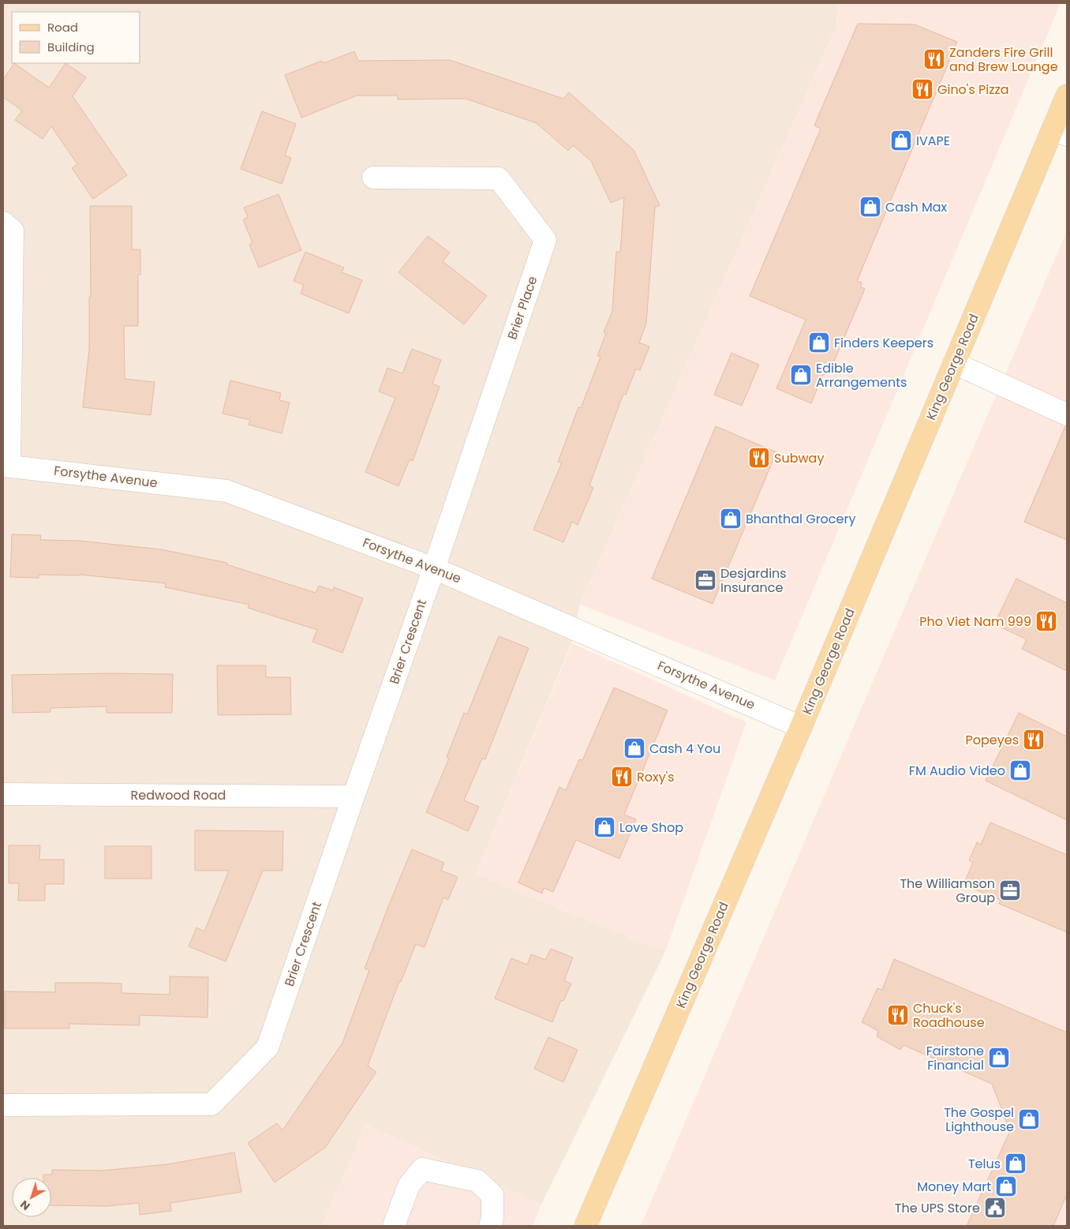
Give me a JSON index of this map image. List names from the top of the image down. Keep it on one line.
{"streets":{"main road":["King George Road"],"street":["Brier Place","Forsythe Avenue","Brier Crescent","Redwood Road"]},"crossings":[["Brier Place","Forsythe Avenue"],["Brier Place","Brier Crescent"],["King George Road","Forsythe Avenue"],["Forsythe Avenue","Brier Crescent"],["Brier Crescent","Redwood Road"]],"places":{"restaurant":["Zanders Fire Grill and Brew Lounge","Gino's Pizza","Subway","Pho Viet Nam 999","Popeyes","Roxy's","Chuck's Roadhouse"],"shop":["IVAPE","Cash Max","Finders Keepers","Edible Arrangements","Bhanthal Grocery","Cash 4 You","FM Audio Video","Love Shop","Fairstone Financial","The Gospel Lighthouse","Telus","Money Mart"],"office":["Desjardins Insurance","The Williamson Group"],"public building":["The UPS Store"]},"legend":["Road","Building"],"north":"bottom left"}
